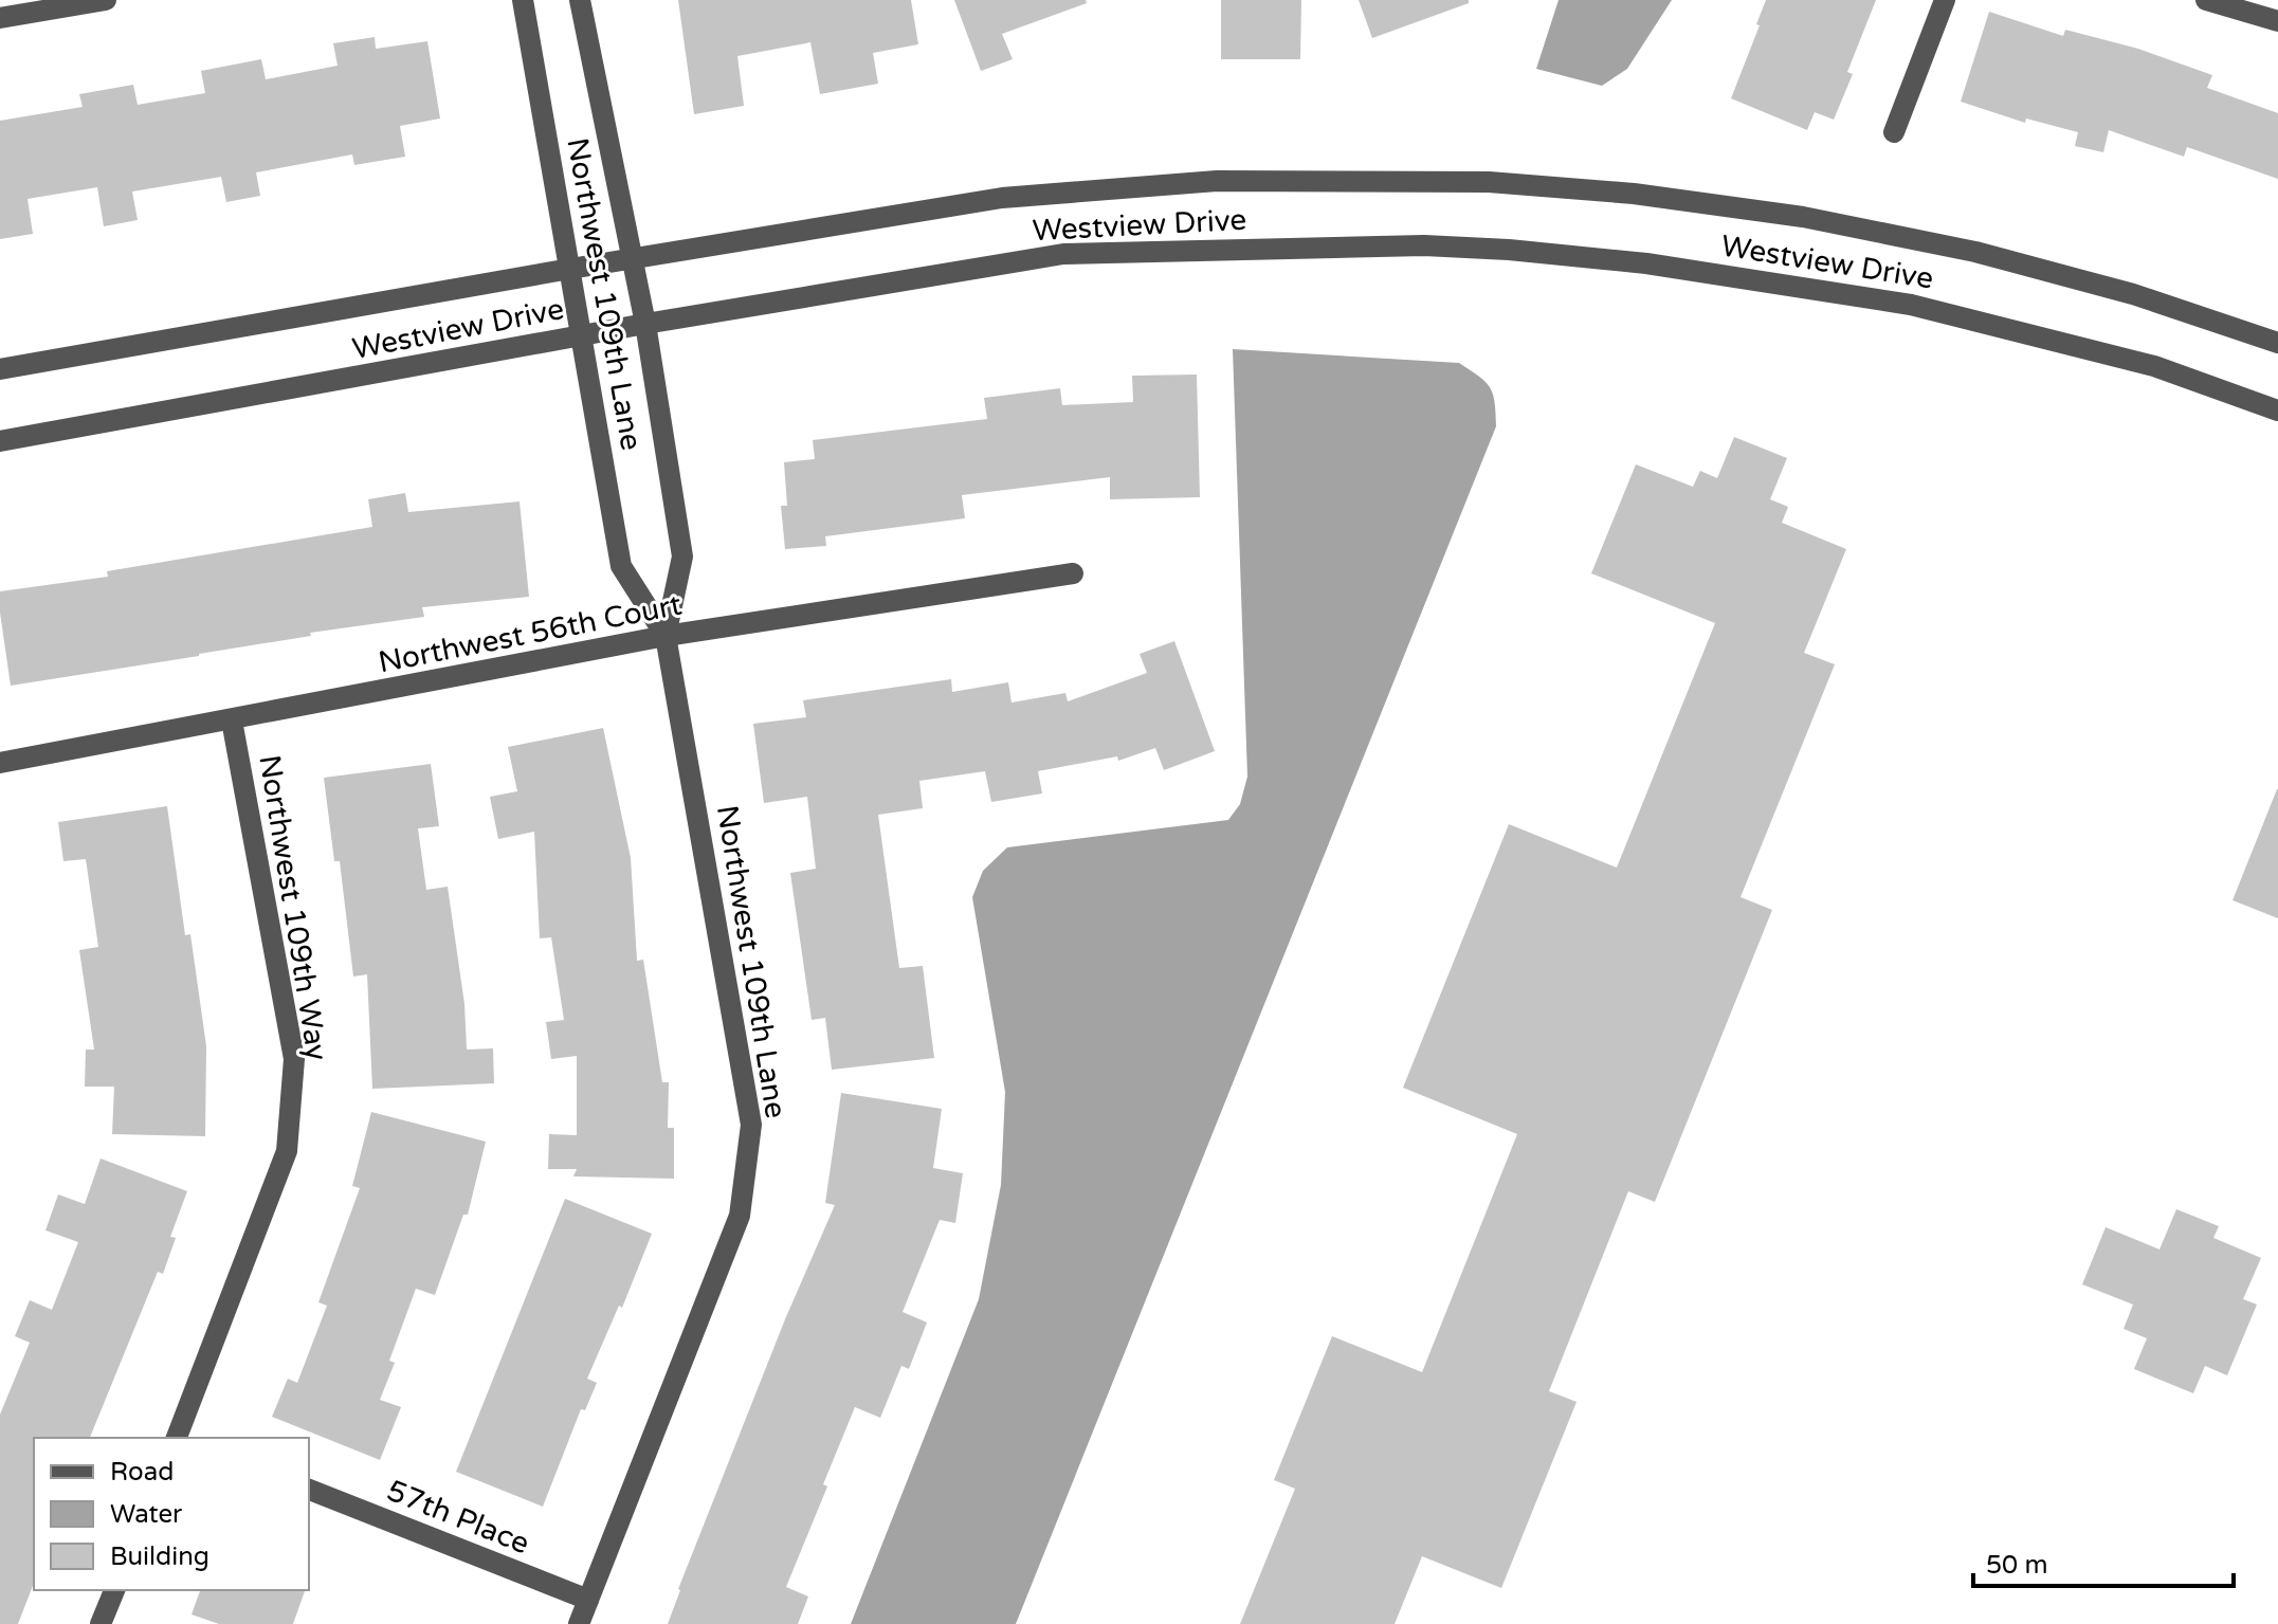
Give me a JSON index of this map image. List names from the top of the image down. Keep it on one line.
{"streets":{"street":["Westview Drive","Northwest 109th Lane","Northwest 56th Court","Northwest 109th Way","57th Place"]},"crossings":[["Westview Drive","Northwest 109th Lane"],["Northwest 109th Lane","Northwest 56th Court"],["Northwest 109th Lane","57th Place"],["Northwest 56th Court","Northwest 109th Way"]],"legend":["Road","Water","Building"],"scale_bar":"50 m"}
